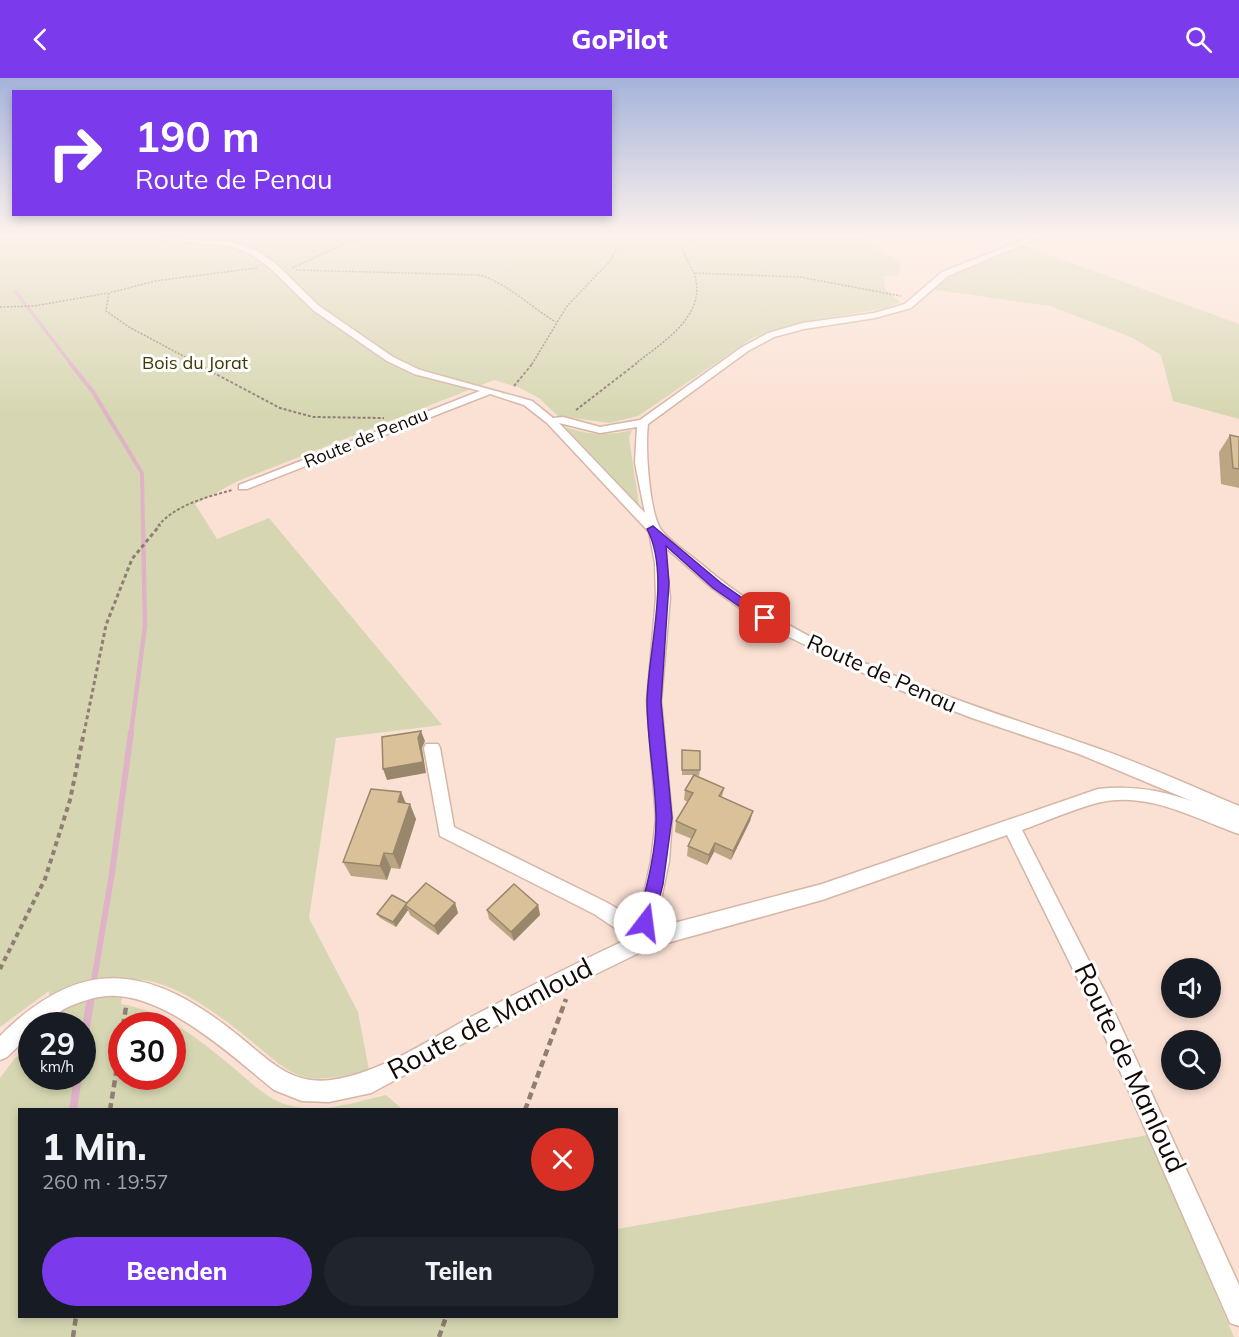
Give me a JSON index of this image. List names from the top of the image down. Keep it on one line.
{"streets":{"street":["Route de Penau","Route de Manloud"]},"parks":["Bois du Jorat"],"page":{"header":"GoPilot","turn":["190 m","Route de Penau"],"speed":"29 km/h","limit":"30","heading":["1 Min.","260 m · 19:57"],"buttons":["Beenden","Teilen"]}}
